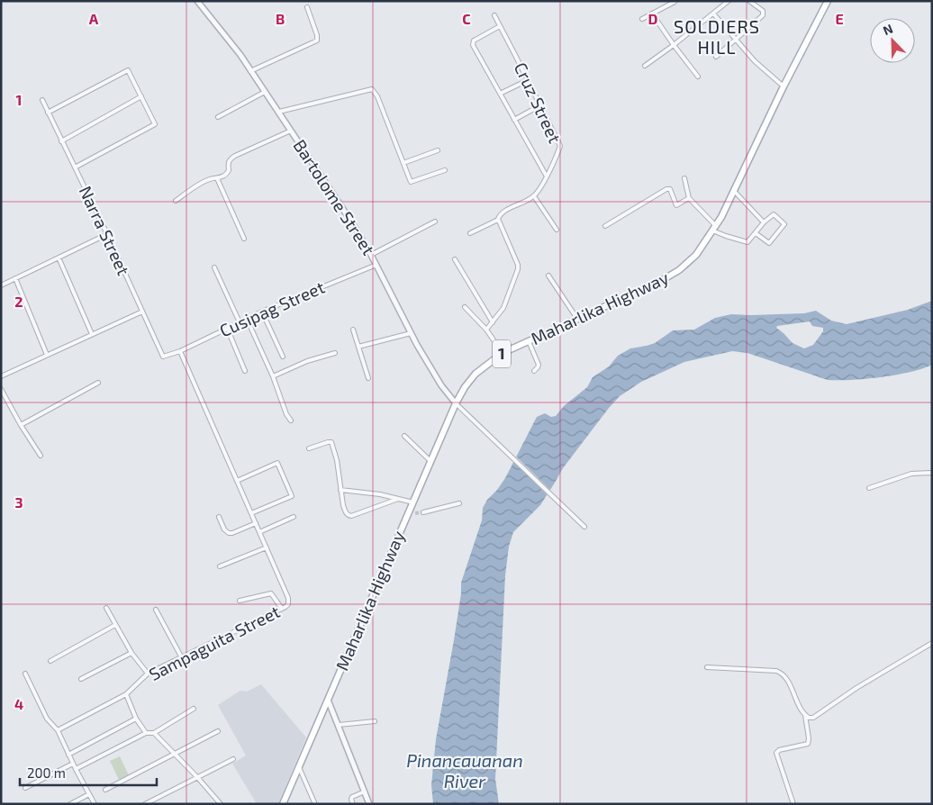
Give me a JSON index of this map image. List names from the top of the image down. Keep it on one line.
{"streets":{"main road":["Maharlika Highway","1"],"street":["Cruz Street","Bartolome Street","Narra Street","Cusipag Street","Sampaguita Street"]},"crossings":[["Bartolome Street","Maharlika Highway"],["Bartolome Street","Cusipag Street"],["Narra Street","Cusipag Street"],["Cusipag Street","Sampaguita Street"]],"districts":["SOLDIERS HILL"],"water":["Pinancauanan River"],"scale_bar":"200 m","north":"top left","grid":{"columns":["A","B","C","D","E"],"rows":["1","2","3","4"]}}
